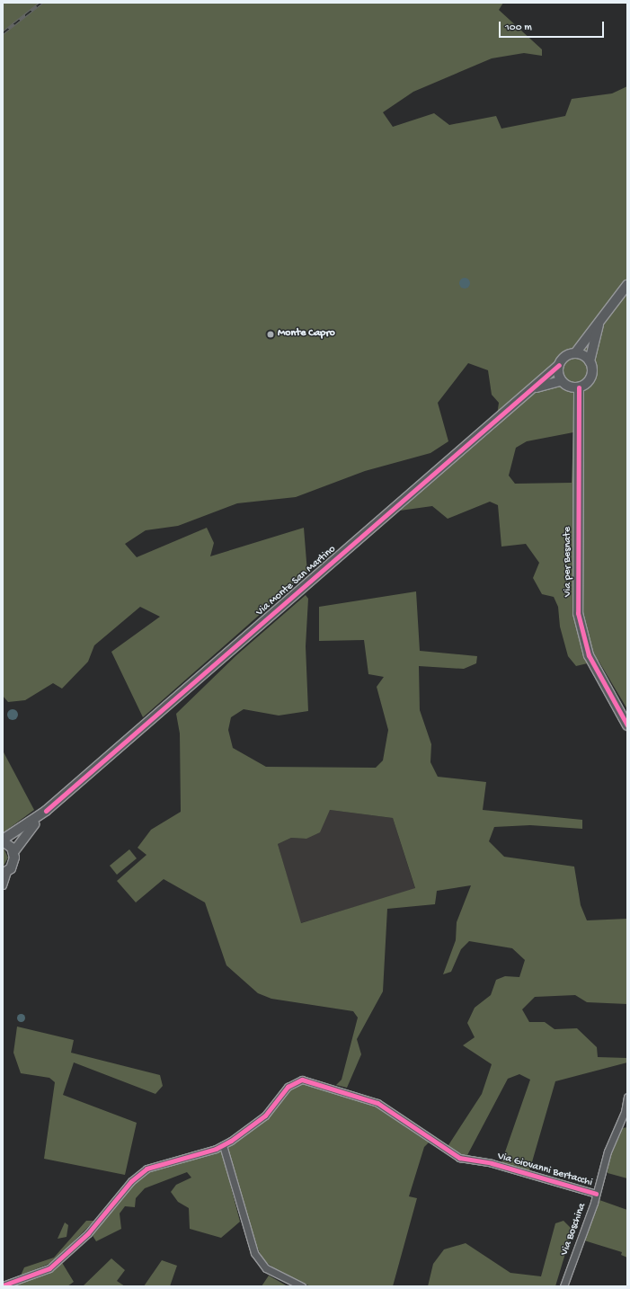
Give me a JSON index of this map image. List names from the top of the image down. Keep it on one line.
{"streets":{"street":["Via per Besnate","Via Monte San Martino","Via Giovanni Bertacchi","Via Boschina"]},"crossings":[["Via per Besnate","Via Monte San Martino"],["Via Giovanni Bertacchi","Via Boschina"]],"places":["Monte Capro"],"scale_bar":"100 m"}
